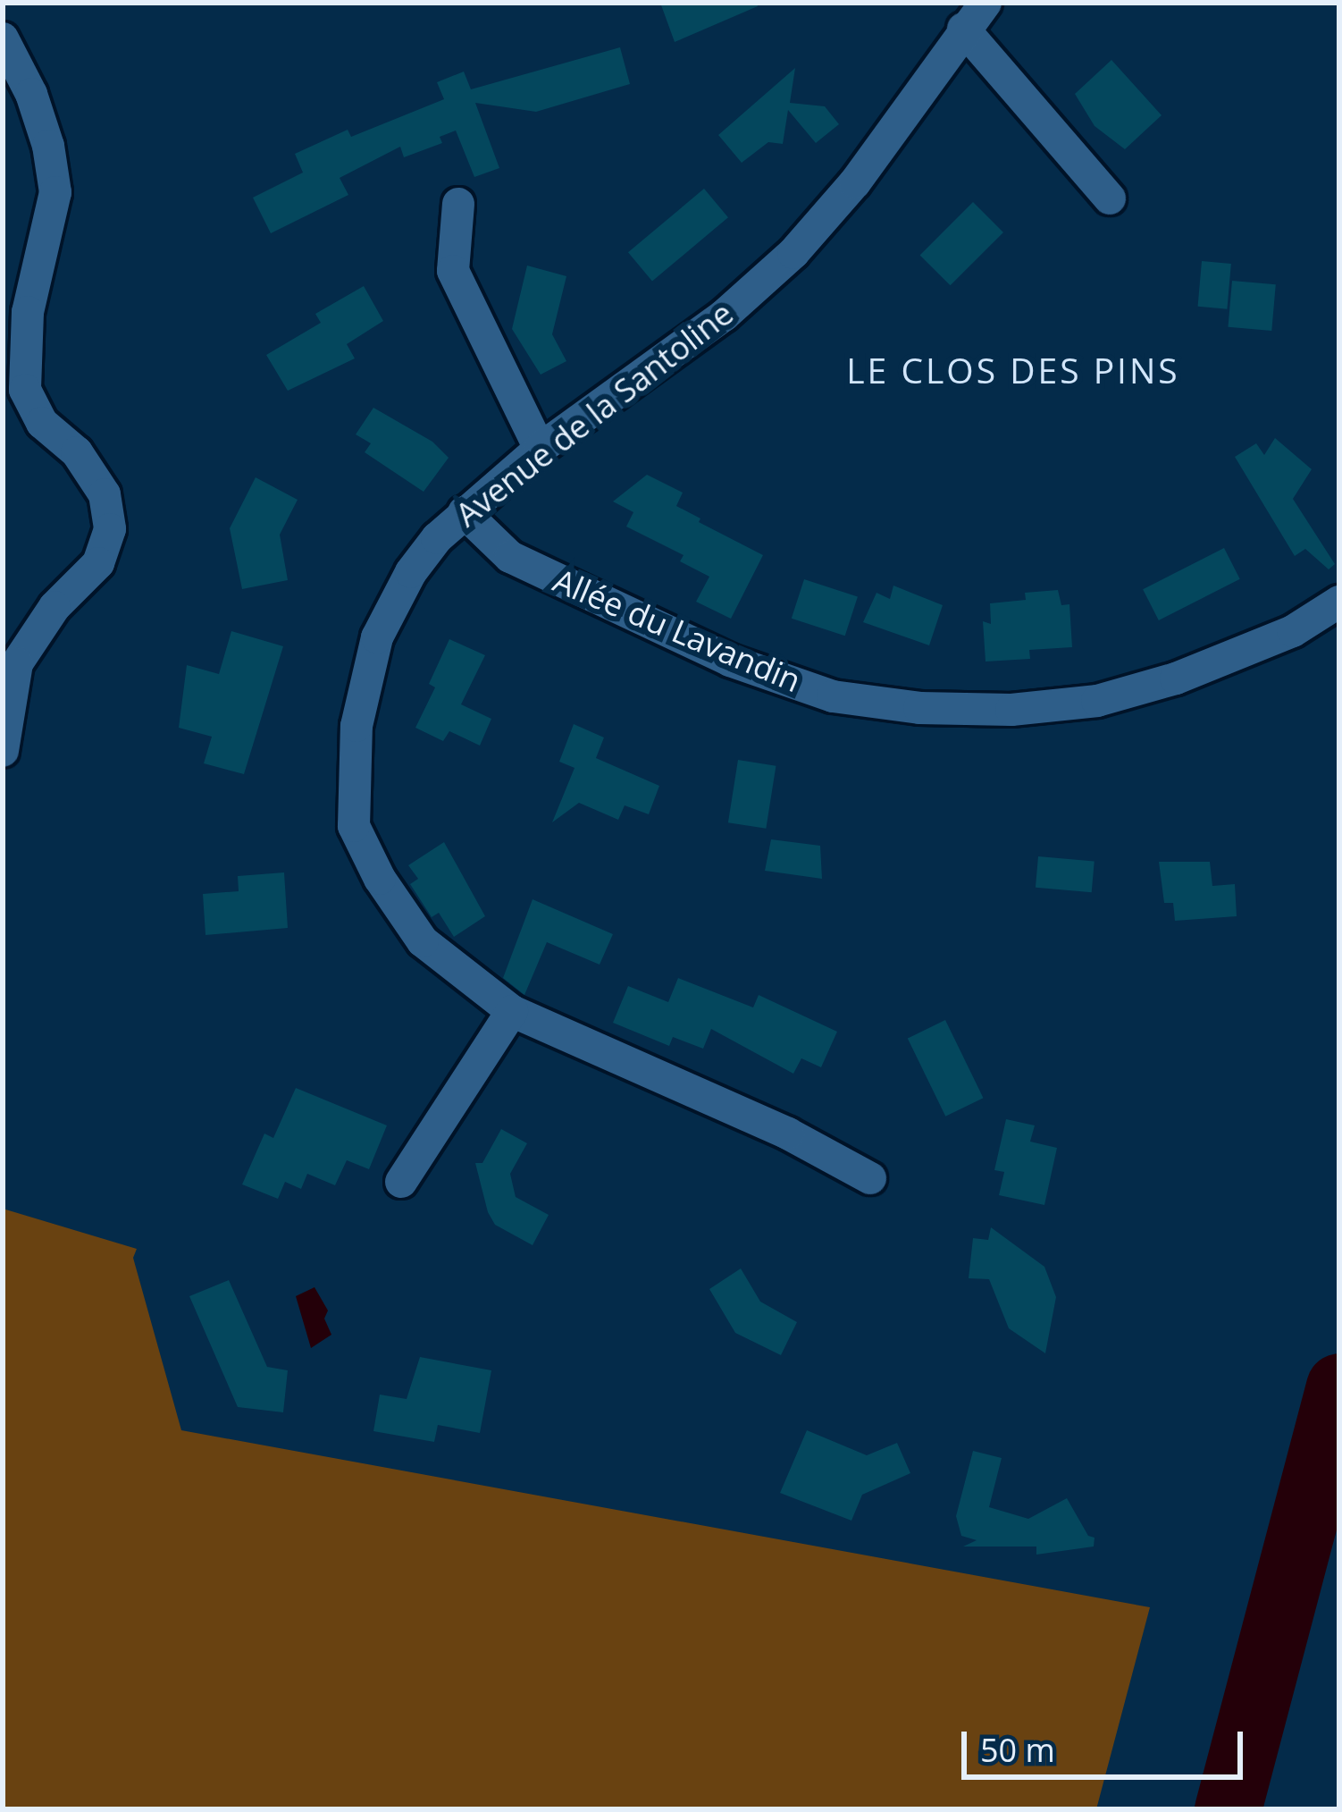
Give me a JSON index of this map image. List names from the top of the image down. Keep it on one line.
{"streets":{"street":["Avenue de la Santoline","Allée du Lavandin"]},"crossings":[["Avenue de la Santoline","Allée du Lavandin"]],"districts":["LE CLOS DES PINS"],"scale_bar":"50 m"}
